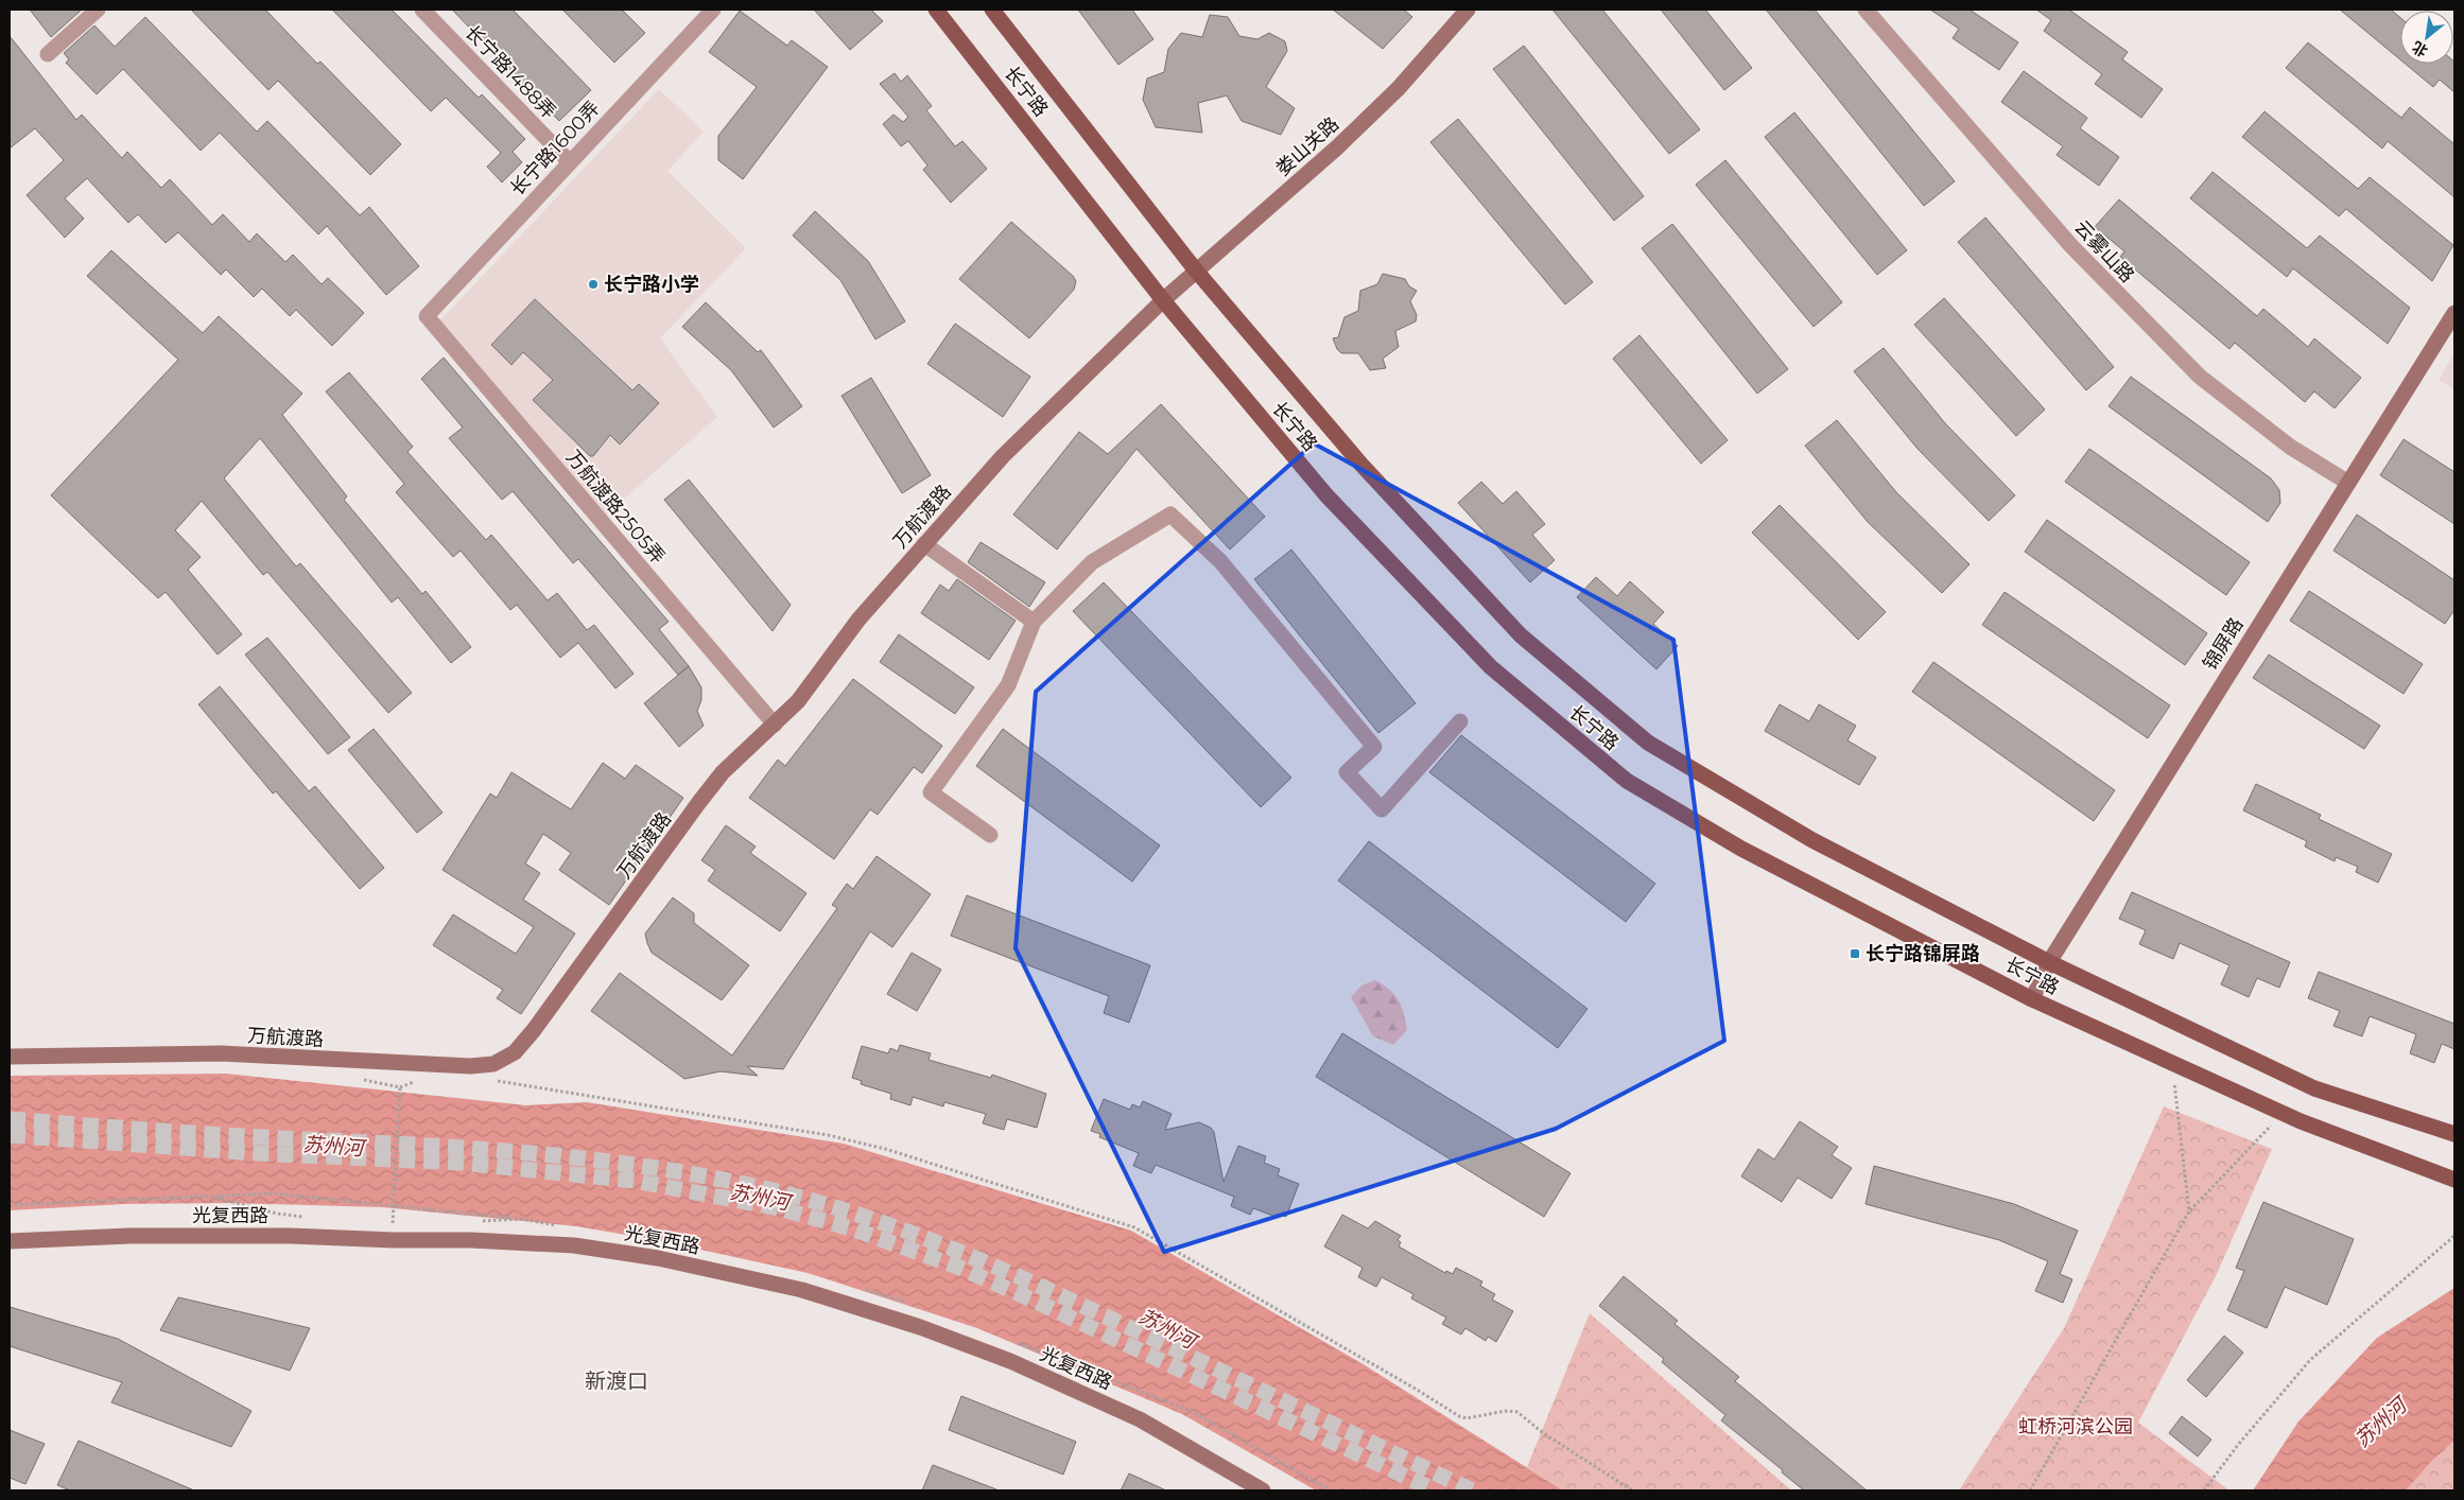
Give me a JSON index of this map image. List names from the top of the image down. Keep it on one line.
{"streets":{"main road":["长宁路"],"street":["长宁路1488弄","娄山关路","长宁路1600弄","云雾山路","万航渡路2505弄","万航渡路","锦屏路","光复西路"]},"crossings":[["长宁路1488弄","长宁路1600弄"],["长宁路","娄山关路"],["长宁路","万航渡路"],["长宁路","锦屏路"],["娄山关路","万航渡路"],["长宁路1600弄","万航渡路2505弄"],["云雾山路","锦屏路"],["万航渡路2505弄","万航渡路"]],"districts":["新渡口"],"water":["苏州河"],"parks":["虹桥河滨公园"],"places":{"other":["长宁路小学"],"transit":["长宁路锦屏路"]},"north":"bottom left"}
